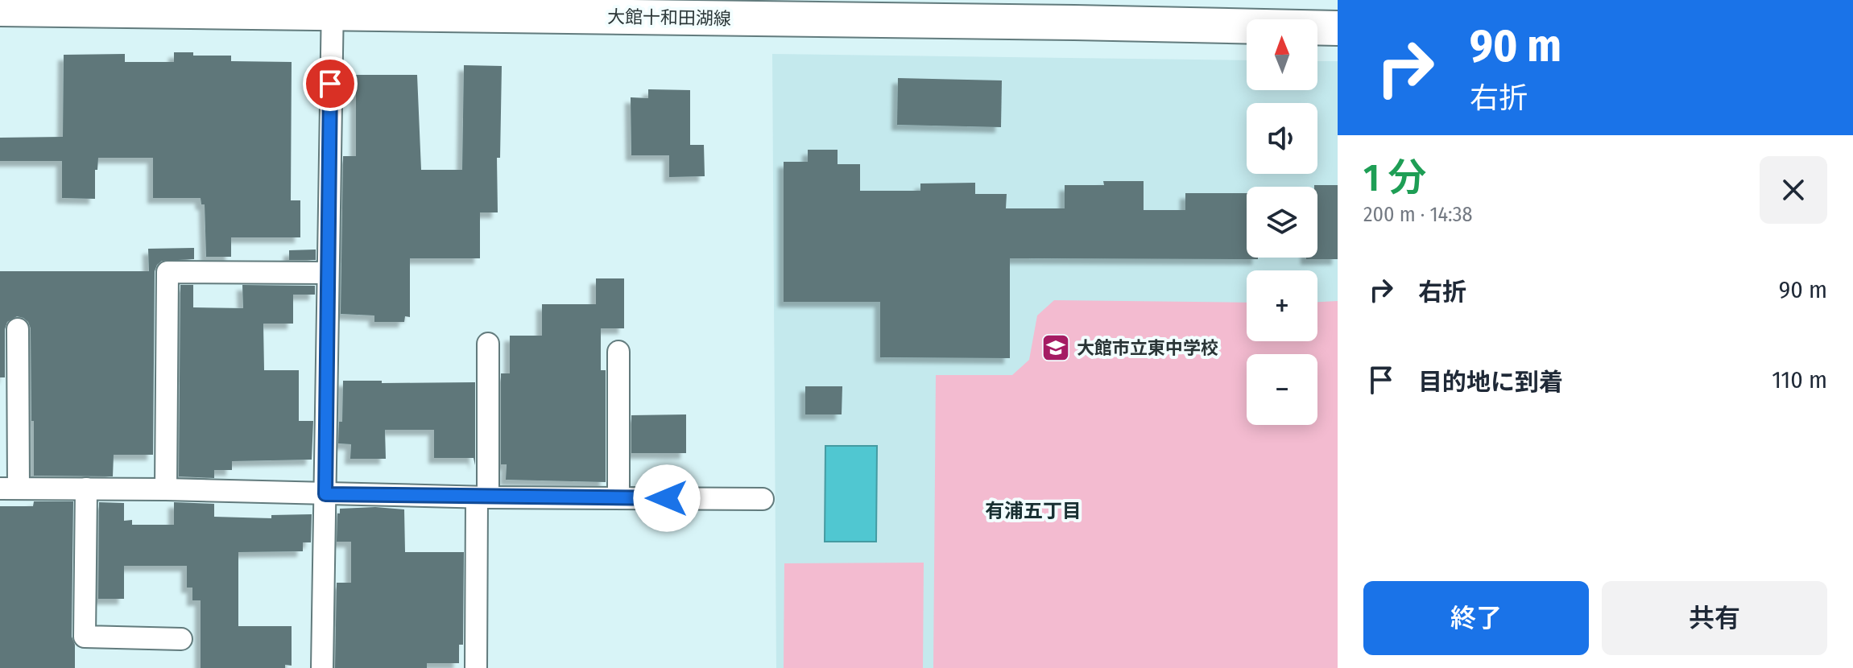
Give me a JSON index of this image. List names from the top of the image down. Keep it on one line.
{"streets":{"main road":["大館十和田湖線"]},"districts":["有浦五丁目"],"places":{"school or university":["大館市立東中学校"]},"north":"top","page":{"turn":["90 m","右折"],"map_buttons":["+","−"],"heading":["1 分","200 m · 14:38"],"list":[{"name":"右折","value":"90 m"},{"name":"目的地に到着","value":"110 m"}],"buttons":["終了","共有"]}}
